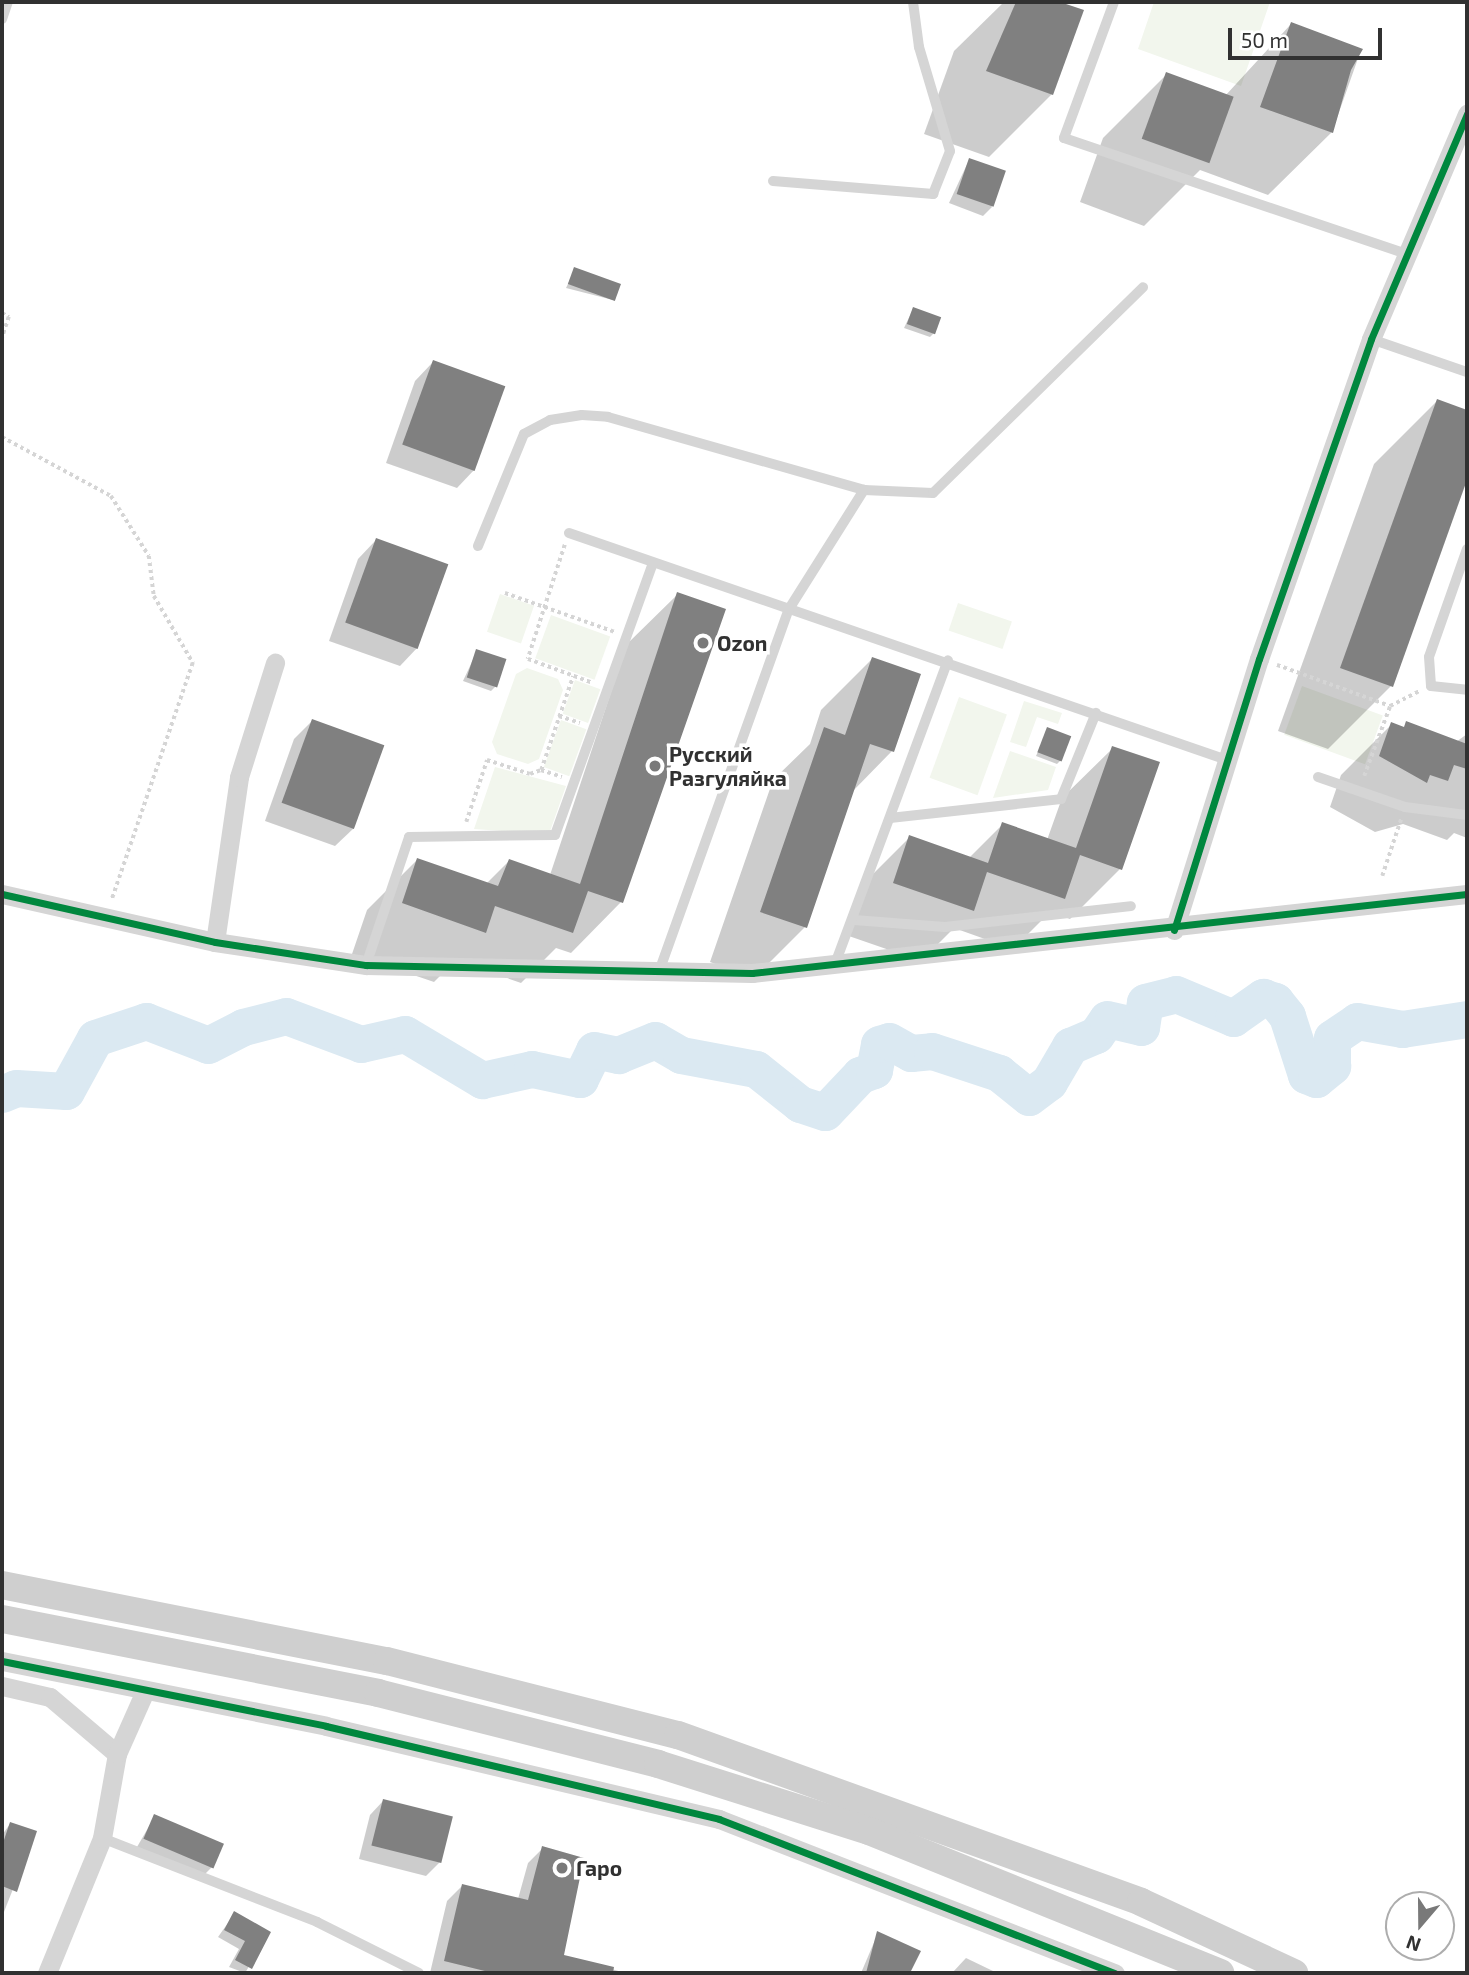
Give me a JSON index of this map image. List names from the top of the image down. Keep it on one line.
{"places":["Ozon","Русский Разгуляйка","Гаро"],"scale_bar":"50 m","north":"bottom"}
